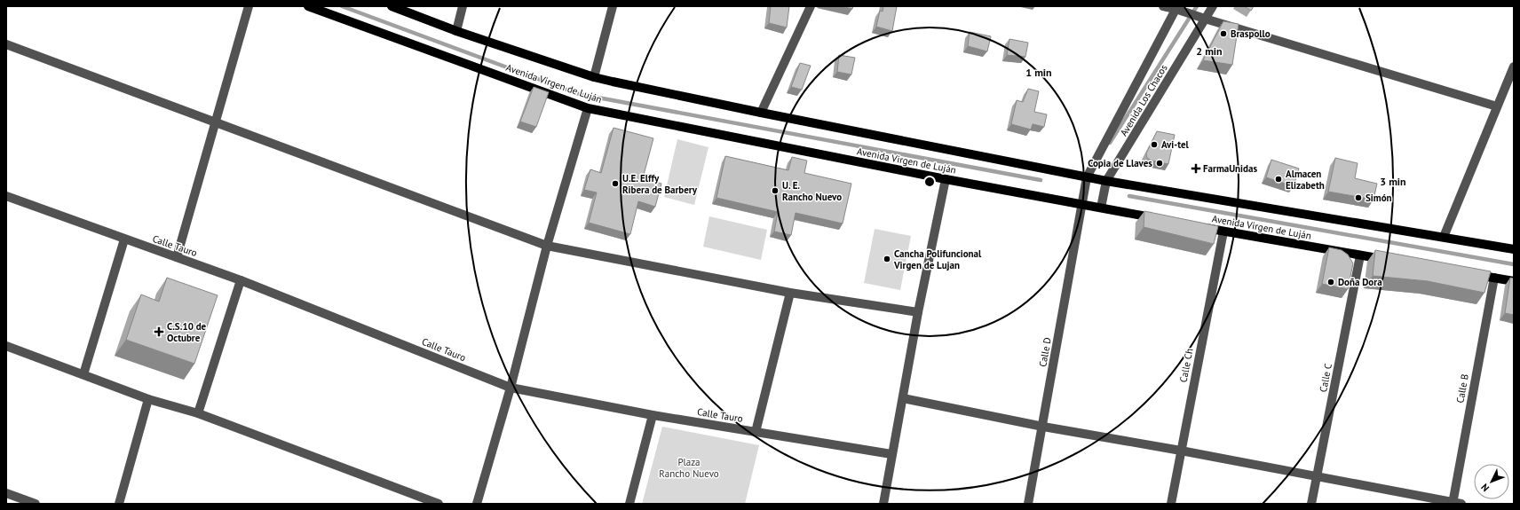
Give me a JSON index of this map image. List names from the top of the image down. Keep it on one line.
{"streets":{"main road":["Avenida Virgen de Luján"],"street":["Avenida Los Chacos","Calle Tauro","Calle D","Calle Ch","Calle C","Calle B"]},"crossings":[["Avenida Virgen de Luján","Avenida Los Chacos"],["Avenida Virgen de Luján","Calle D"],["Avenida Virgen de Luján","Calle Ch"],["Avenida Virgen de Luján","Calle C"],["Avenida Los Chacos","Calle D"]],"parks":["Plaza Rancho Nuevo"],"places":{"other":["Braspollo","Avi-tel","Copia de Llaves","Almacen Elizabeth","U.E. Elffy Ribera de Barbery","U. E. Rancho Nuevo","Simón","Cancha Polifuncional Virgen de Lujan","Doña Dora"],"health":["FarmaUnidas","C.S.10 de Octubre"]},"north":"bottom left","rings":["2 min","1 min","3 min"]}
